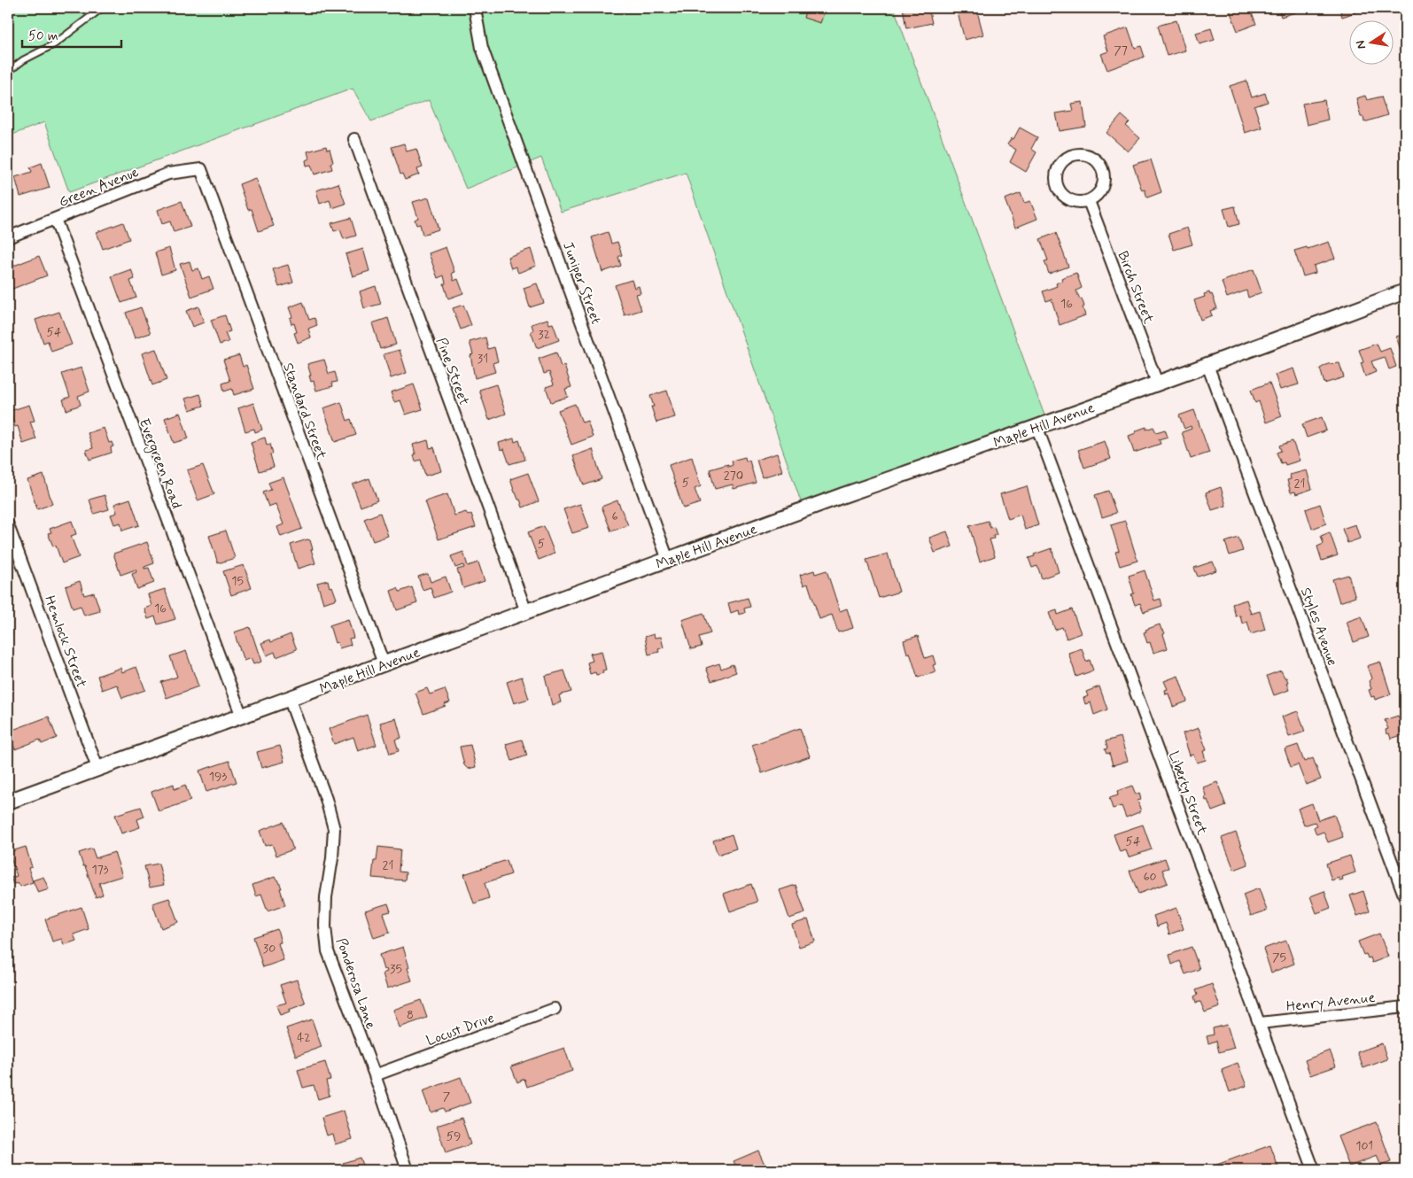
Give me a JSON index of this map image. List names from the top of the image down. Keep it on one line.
{"streets":{"street":["Green Avenue","Juniper Street","Birch Street","Pine Street","Standard Street","Maple Hill Avenue","Evergreen Road","Styles Avenue","Hemlock Street","Liberty Street","Ponderosa Lane","Henry Avenue","Locust Drive"]},"crossings":[["Green Avenue","Standard Street"],["Green Avenue","Evergreen Road"],["Juniper Street","Maple Hill Avenue"],["Birch Street","Maple Hill Avenue"],["Pine Street","Maple Hill Avenue"],["Standard Street","Maple Hill Avenue"],["Maple Hill Avenue","Evergreen Road"],["Maple Hill Avenue","Styles Avenue"],["Maple Hill Avenue","Hemlock Street"],["Maple Hill Avenue","Liberty Street"],["Maple Hill Avenue","Ponderosa Lane"],["Liberty Street","Henry Avenue"],["Ponderosa Lane","Locust Drive"]],"house_numbers":["77","16","54","32","31","270","5","21","6","5","15","16","193","54","21","173","60","30","75","35","8","42","7","59","101"],"scale_bar":"50 m","north":"left"}
